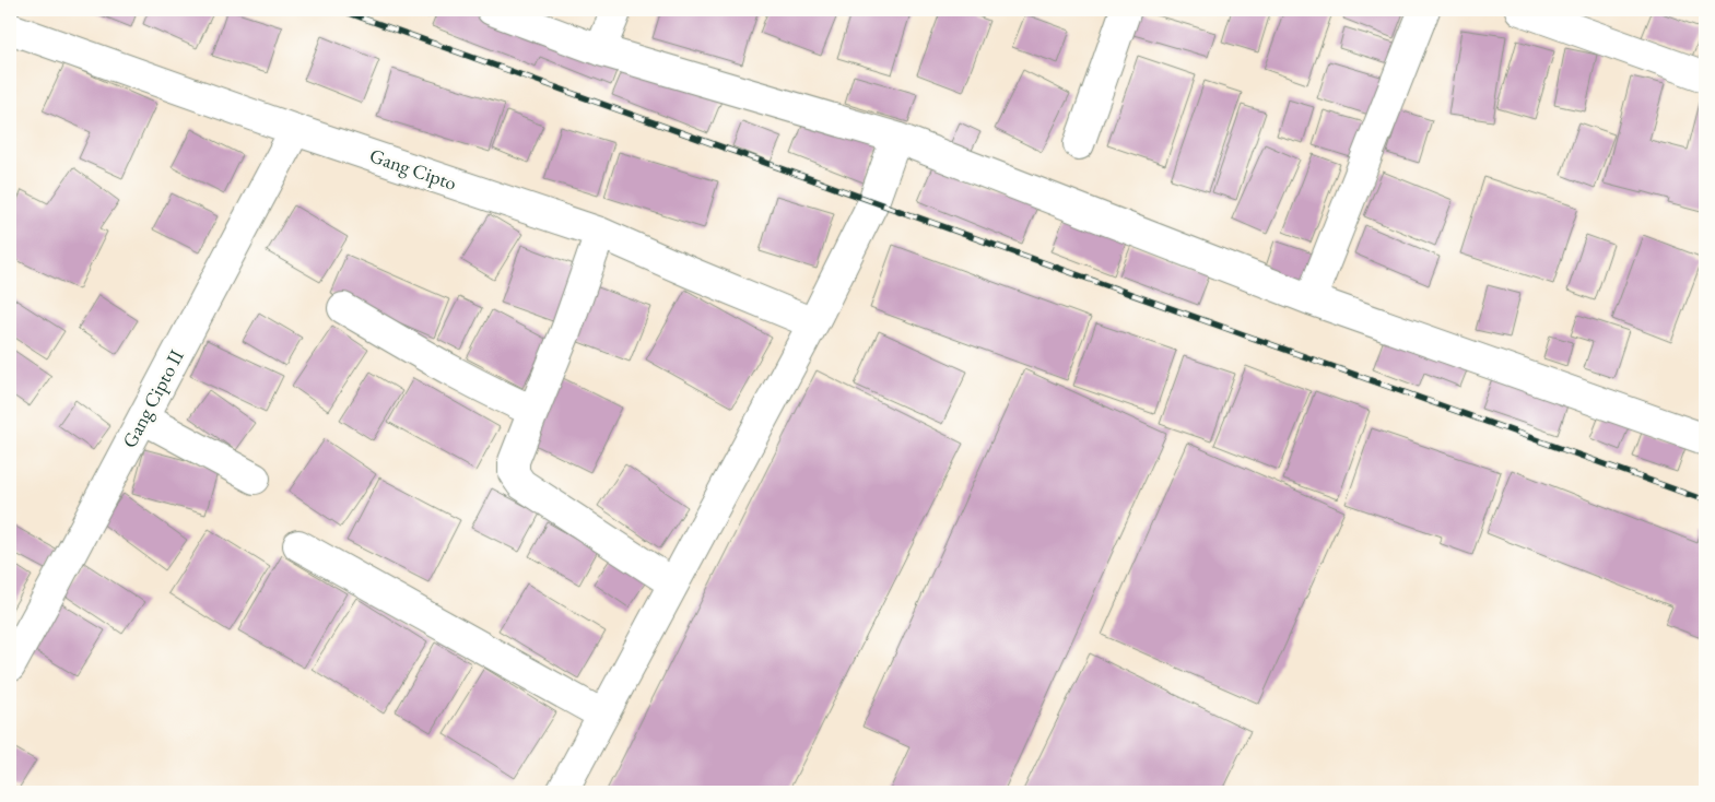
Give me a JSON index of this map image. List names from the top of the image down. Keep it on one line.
{"streets":{"street":["Gang Cipto","Gang Cipto II"]},"crossings":[["Gang Cipto","Gang Cipto II"]]}
